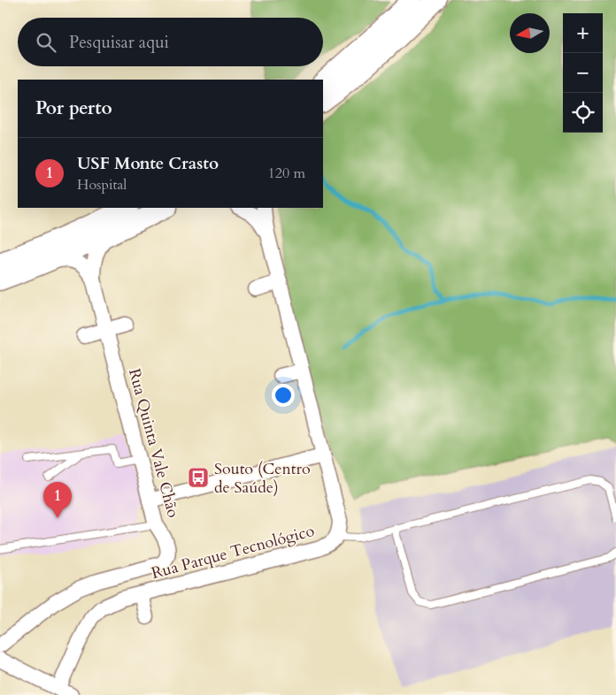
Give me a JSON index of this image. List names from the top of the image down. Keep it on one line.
{"streets":{"street":["Rua Quinta Vale Chão","Rua Parque Tecnológico"]},"places":{"bus stop":["Souto (Centro de Saúde)"]},"north":"left","page":{"map_buttons":["+","−"],"search":"Pesquisar aqui","heading":"Por perto","list":[{"mark":"1","name":"USF Monte Crasto","note":"Hospital","value":"120 m"}],"pins":"1"}}
